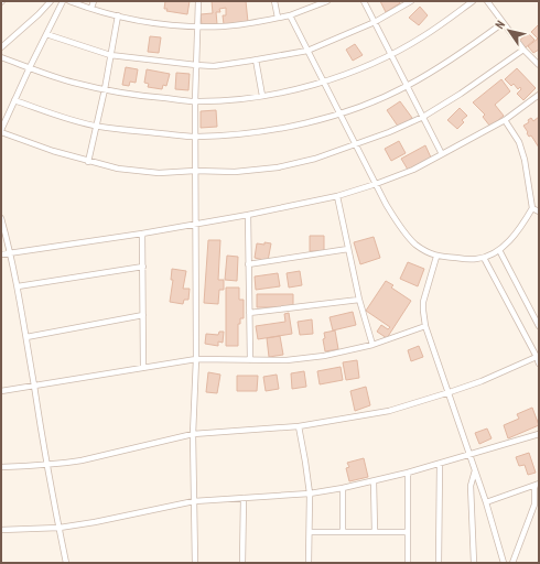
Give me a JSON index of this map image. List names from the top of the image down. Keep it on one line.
{"north":"top left"}
